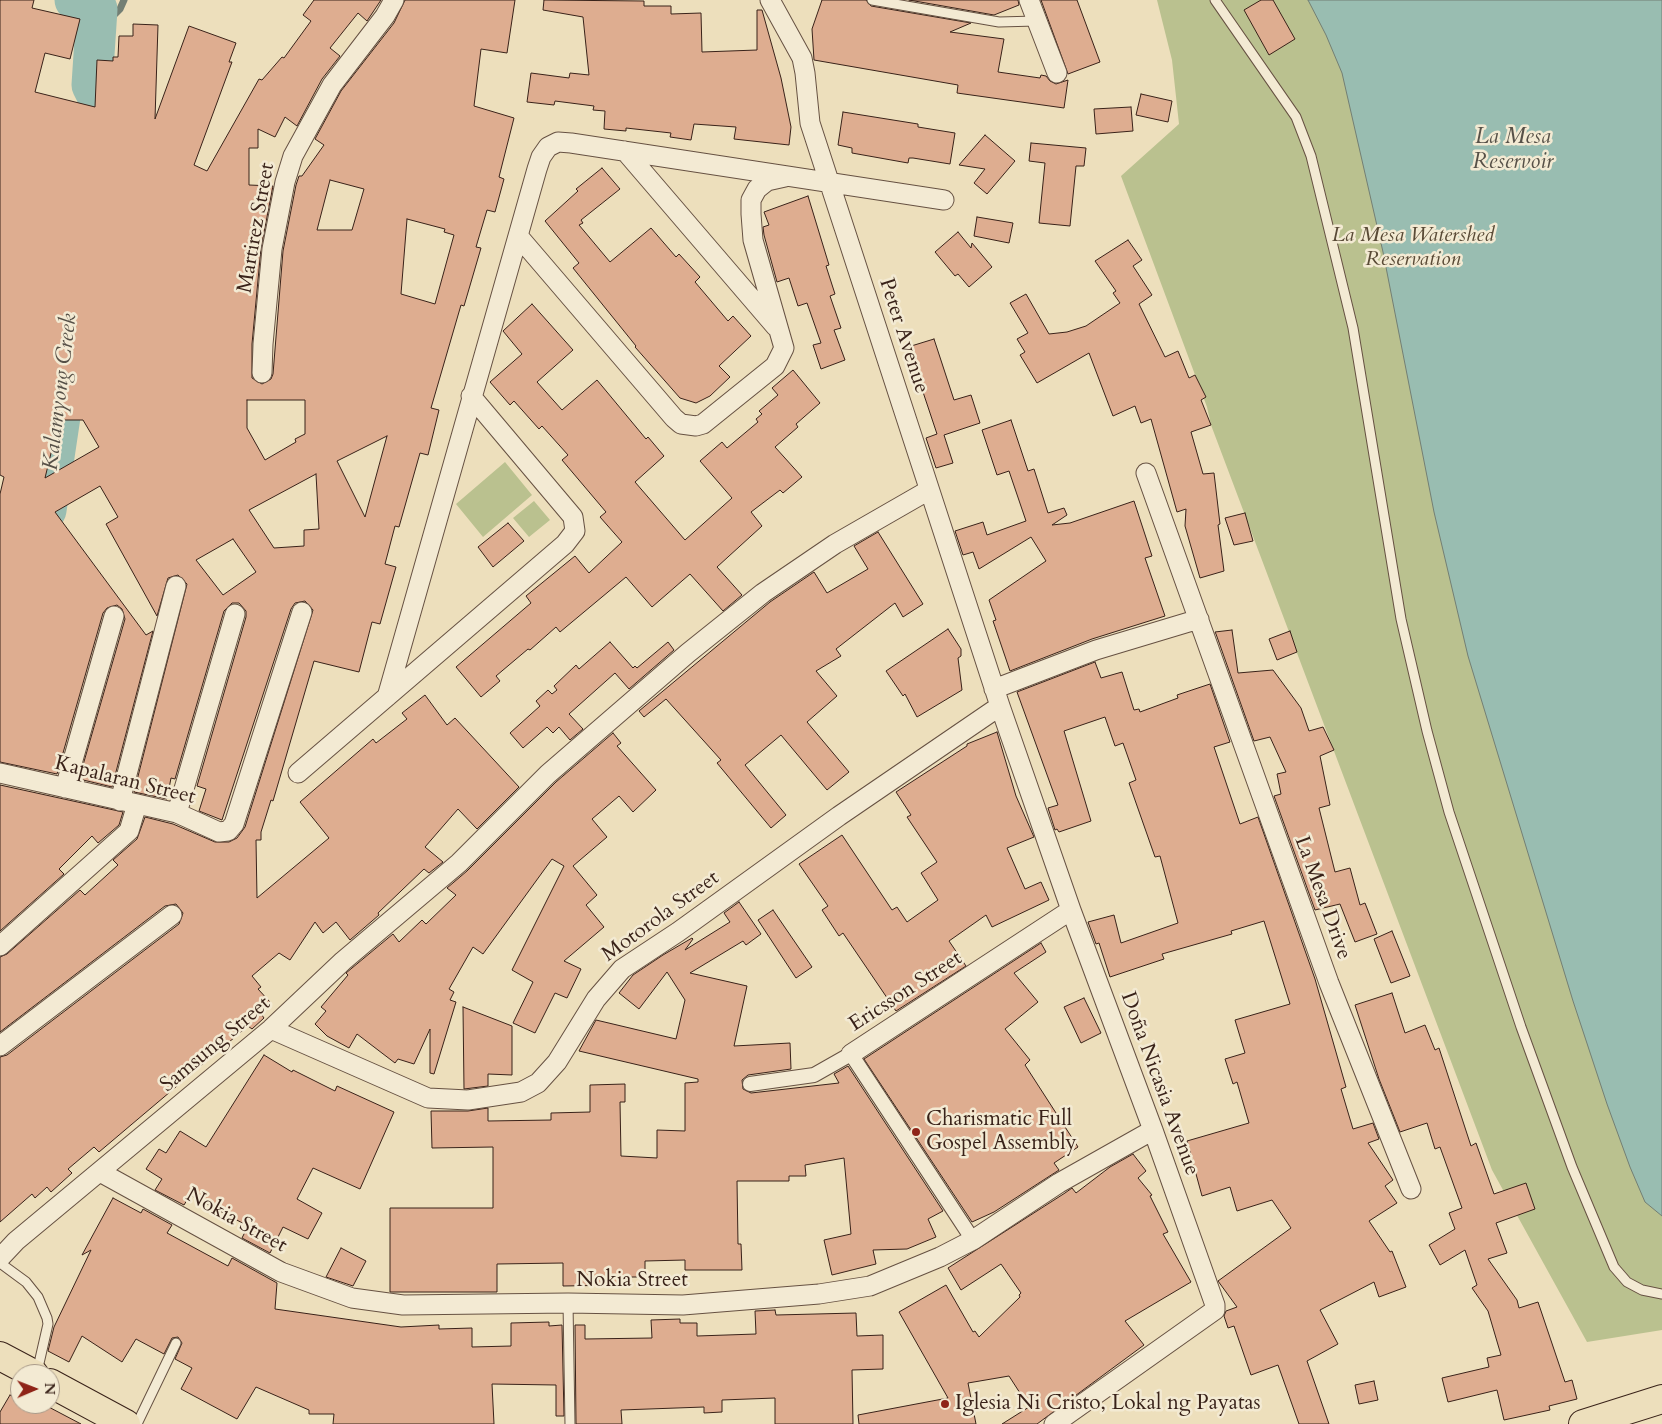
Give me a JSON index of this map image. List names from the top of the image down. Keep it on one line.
{"streets":{"street":["Martirez Street","Peter Avenue","Kapalaran Street","La Mesa Drive","Motorola Street","Ericsson Street","Samsung Street","Doña Nicasia Avenue","Nokia Street"]},"crossings":[["Peter Avenue","Motorola Street"],["Peter Avenue","Samsung Street"],["Peter Avenue","Doña Nicasia Avenue"],["Motorola Street","Samsung Street"],["Motorola Street","Doña Nicasia Avenue"],["Ericsson Street","Doña Nicasia Avenue"],["Ericsson Street","Nokia Street"],["Samsung Street","Nokia Street"],["Doña Nicasia Avenue","Nokia Street"]],"water":["La Mesa Reservoir","Kalamyong Creek"],"parks":["La Mesa Watershed Reservation"],"places":["Charismatic Full Gospel Assembly","Iglesia Ni Cristo, Lokal ng Payatas"],"north":"right"}
